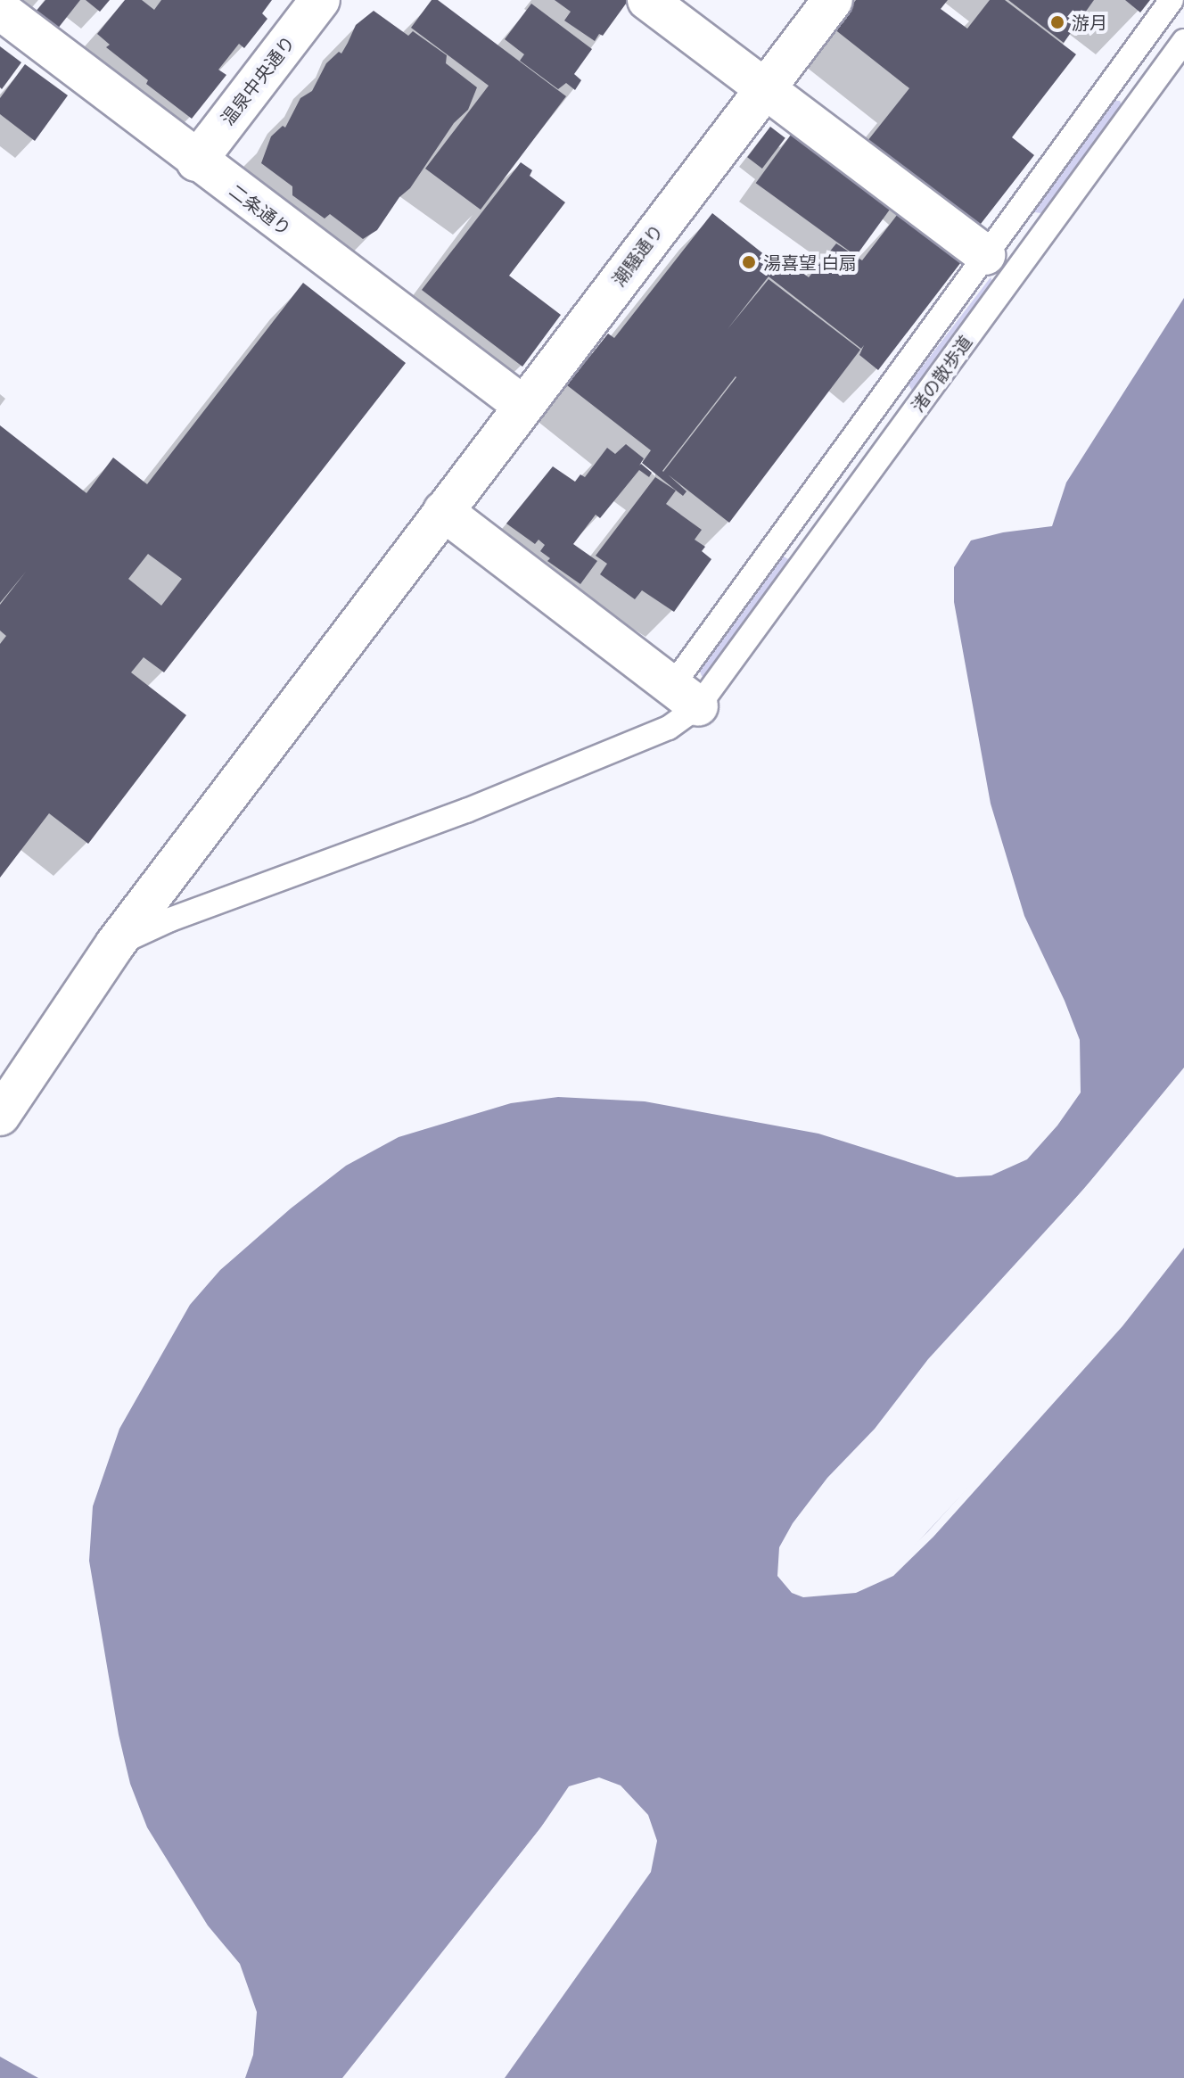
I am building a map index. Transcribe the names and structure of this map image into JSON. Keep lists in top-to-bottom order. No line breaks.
{"streets":{"street":["温泉中央通り","二条通り","潮騒通り"],"lane":["渚の散歩道"]},"crossings":[["温泉中央通り","二条通り"],["二条通り","潮騒通り"]],"places":["游月","湯喜望 白扇"]}
